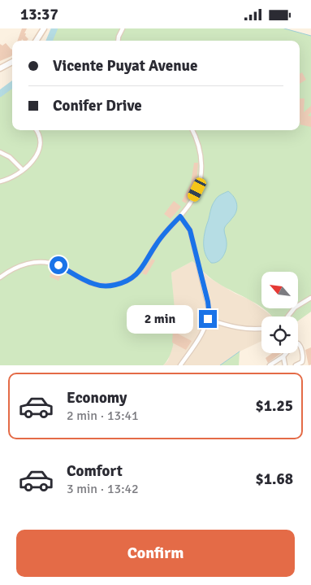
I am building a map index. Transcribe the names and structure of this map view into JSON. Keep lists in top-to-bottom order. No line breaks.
{"north":"top left","page":{"status":"13:37","banner":["Vicente Puyat Avenue","Conifer Drive"],"bubble":"2 min","list":[{"name":"Economy","note":"2 min · 13:41","value":"$1.25"},{"name":"Comfort","note":"3 min · 13:42","value":"$1.68"}],"buttons":"Confirm"}}
